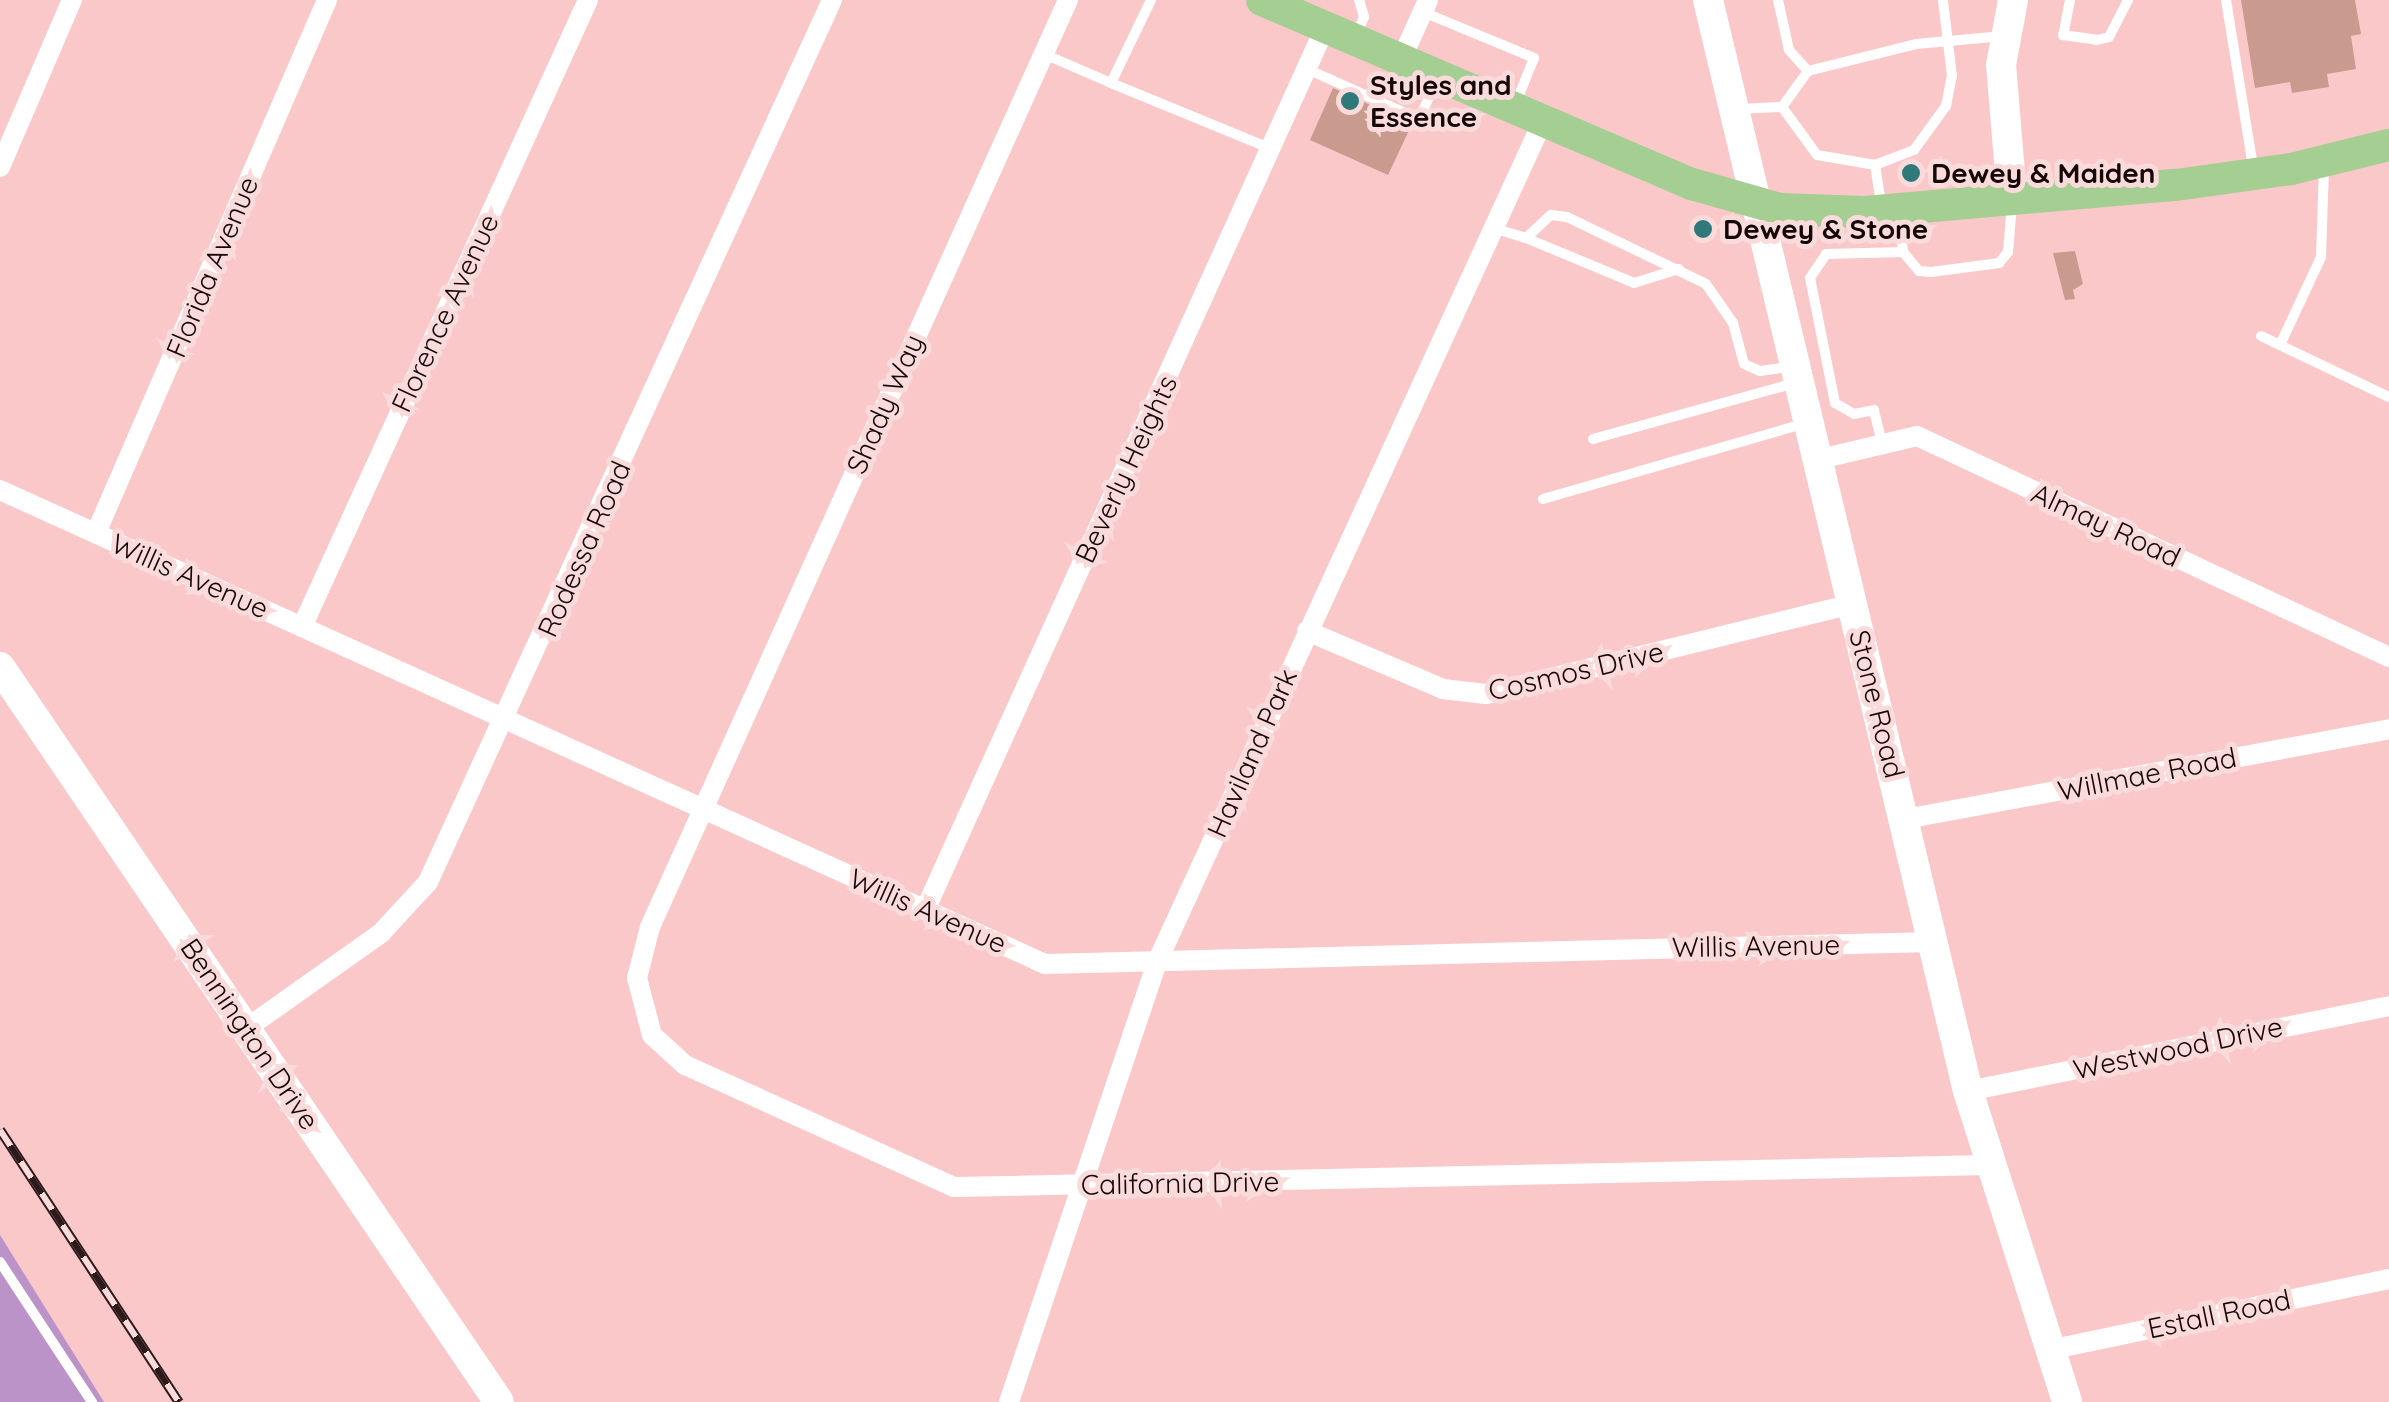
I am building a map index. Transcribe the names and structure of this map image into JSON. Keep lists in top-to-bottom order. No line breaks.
{"streets":{"street":["Florida Avenue","Florence Avenue","Shady Way","Beverly Heights","Almay Road","Rodessa Road","Willis Avenue","Cosmos Drive","Stone Road","Haviland Park","Willmae Road","Bennington Drive","Westwood Drive","California Drive","Estall Road"]},"crossings":[["Florida Avenue","Willis Avenue"],["Florence Avenue","Willis Avenue"],["Shady Way","Willis Avenue"],["Shady Way","California Drive"],["Beverly Heights","Willis Avenue"],["Almay Road","Stone Road"],["Rodessa Road","Willis Avenue"],["Rodessa Road","Bennington Drive"],["Willis Avenue","Stone Road"],["Willis Avenue","Haviland Park"],["Willis Avenue","California Drive"],["Cosmos Drive","Stone Road"],["Cosmos Drive","Haviland Park"],["Stone Road","Willmae Road"],["Stone Road","Westwood Drive"],["Stone Road","California Drive"],["Stone Road","Estall Road"],["Haviland Park","California Drive"]],"places":["Styles and Essence","Dewey & Maiden","Dewey & Stone"]}
